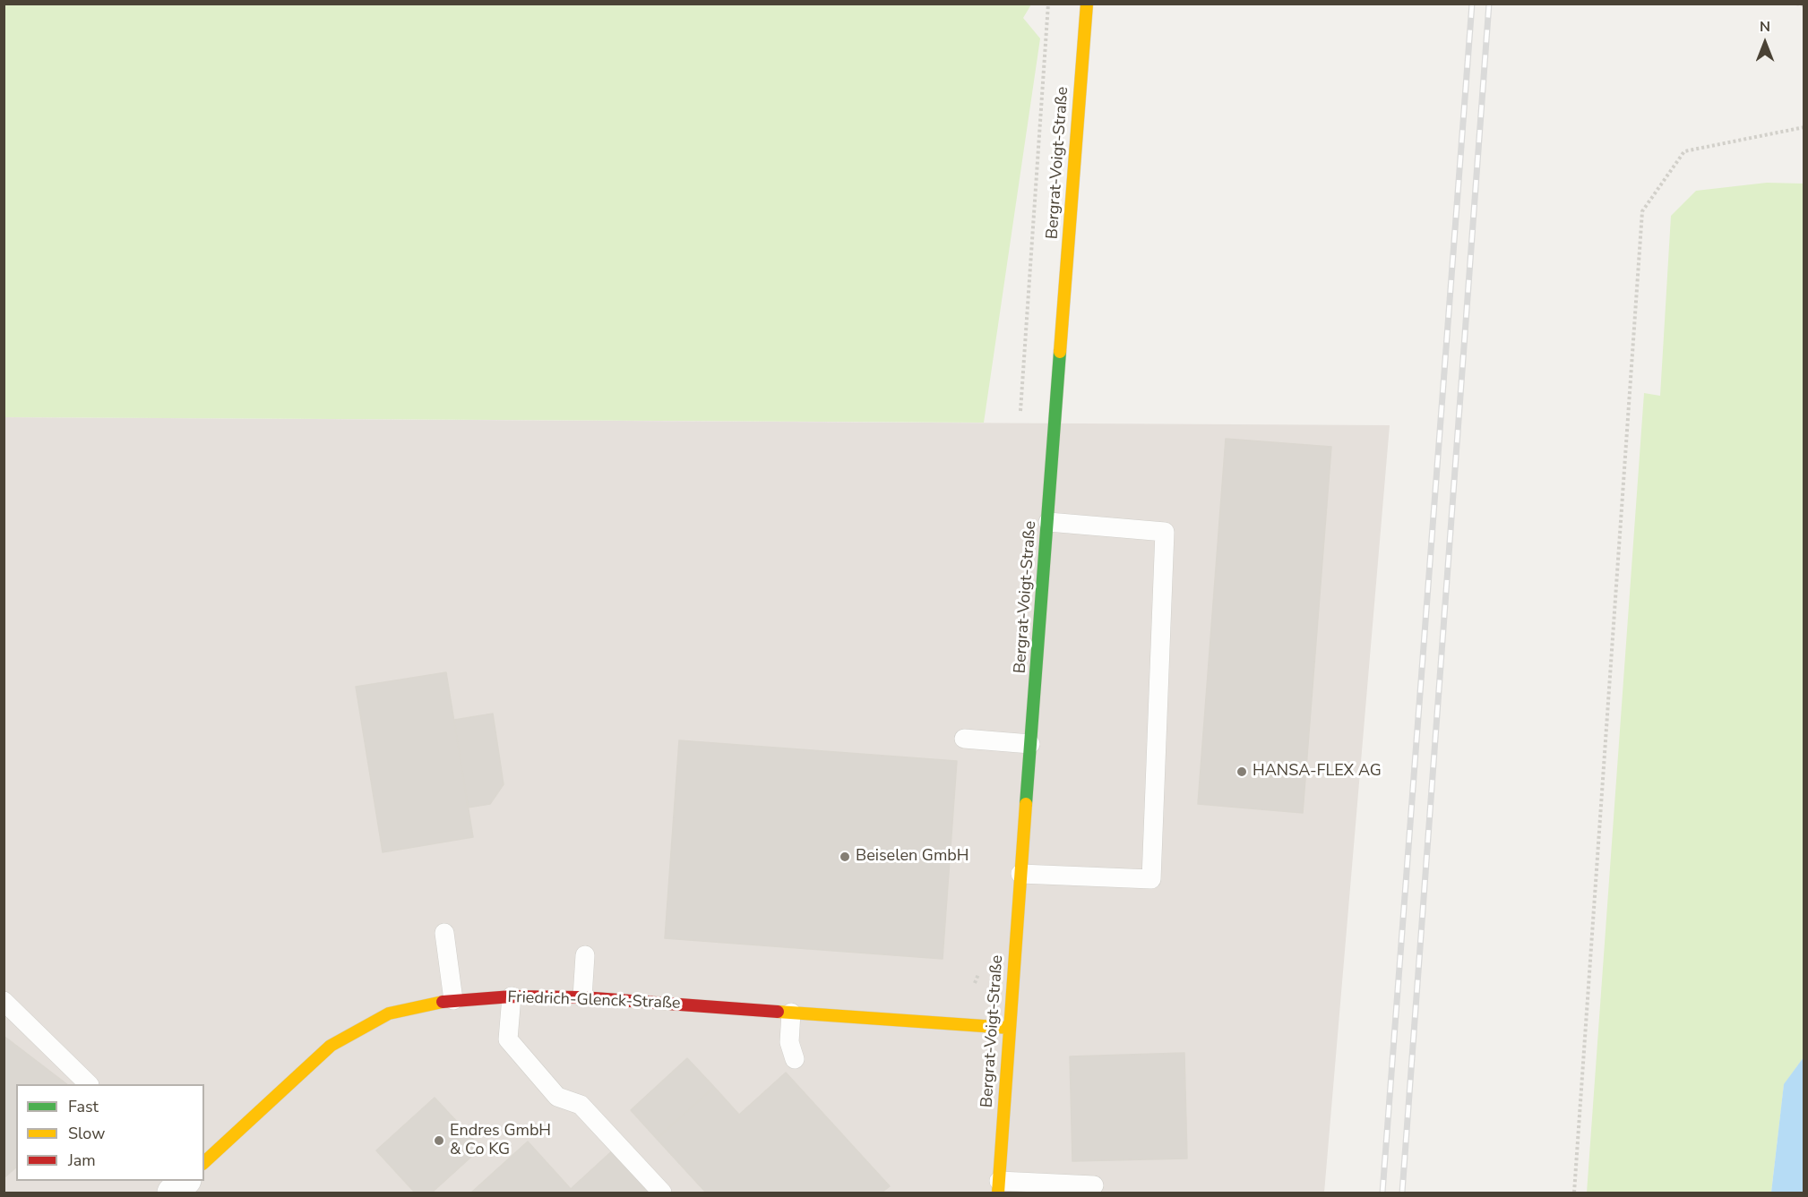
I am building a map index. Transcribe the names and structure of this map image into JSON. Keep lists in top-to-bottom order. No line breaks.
{"streets":{"street":["Bergrat-Voigt-Straße","Friedrich-Glenck-Straße"]},"crossings":[["Bergrat-Voigt-Straße","Friedrich-Glenck-Straße"]],"places":["HANSA-FLEX AG","Beiselen GmbH","Endres GmbH & Co KG"],"legend":["Fast","Slow","Jam"],"north":"top"}
